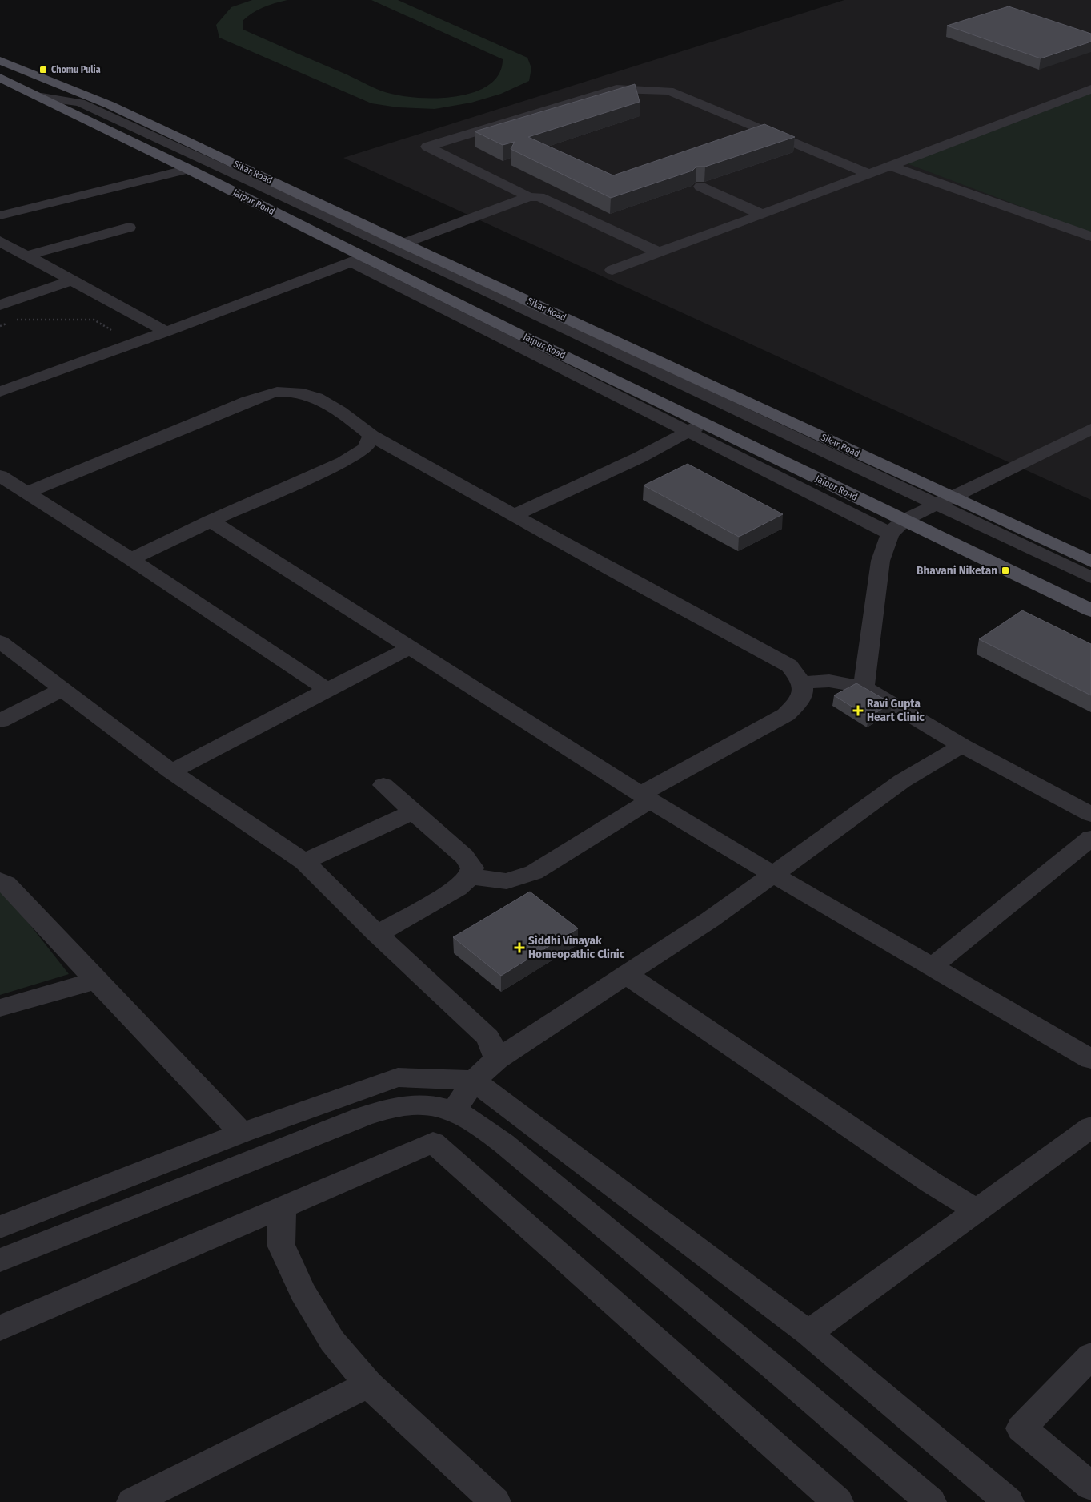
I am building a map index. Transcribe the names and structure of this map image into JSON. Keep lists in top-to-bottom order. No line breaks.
{"streets":{"main road":["Sikar Road","Jaipur Road"]},"places":{"transit":["Chomu Pulia","Bhavani Niketan"],"health":["Ravi Gupta Heart Clinic","Siddhi Vinayak Homeopathic Clinic"]}}
